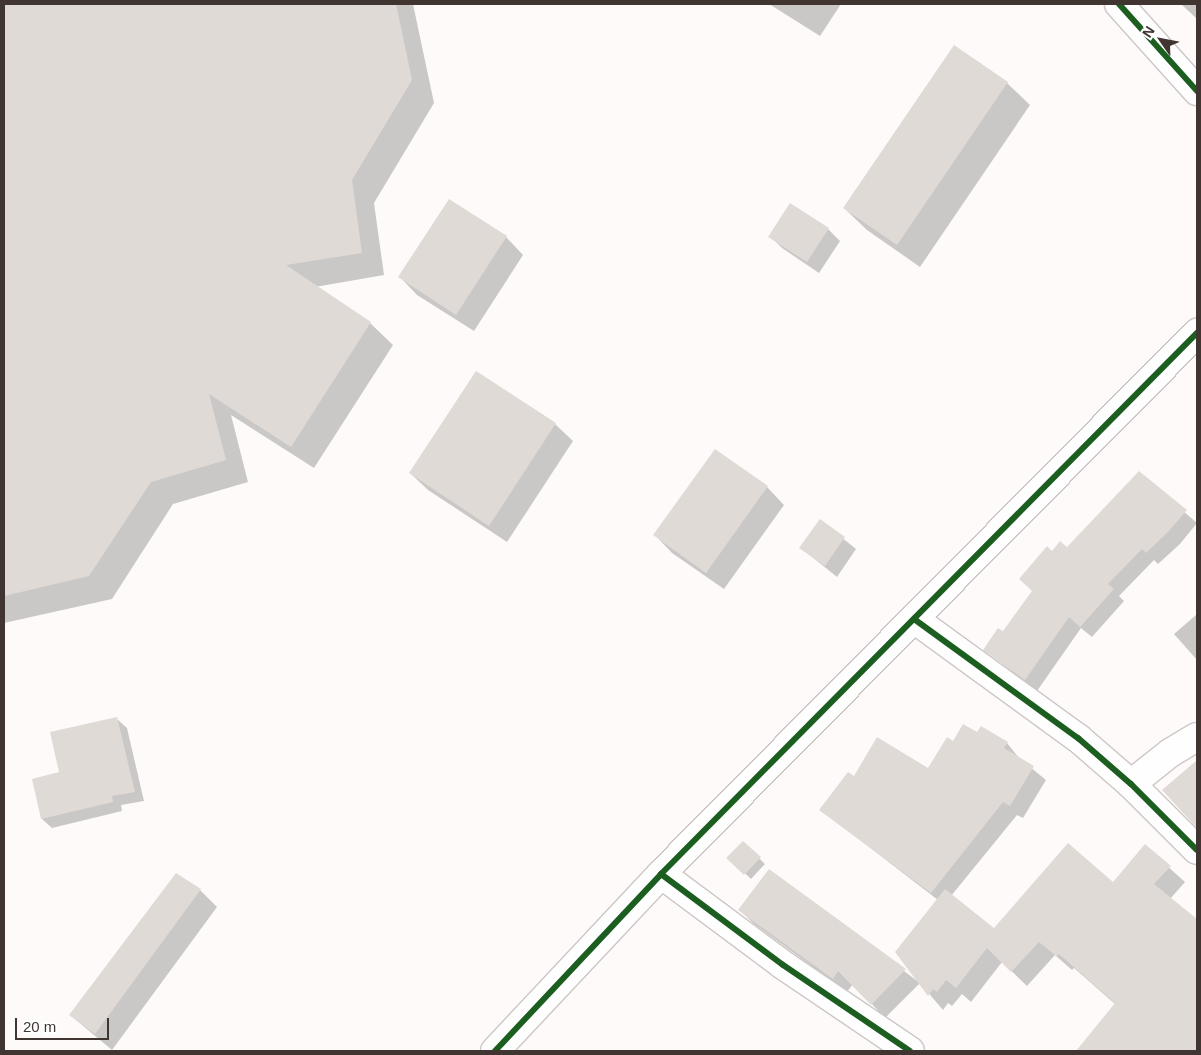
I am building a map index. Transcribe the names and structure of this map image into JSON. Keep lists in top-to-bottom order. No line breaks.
{"scale_bar":"20 m","north":"top left"}
